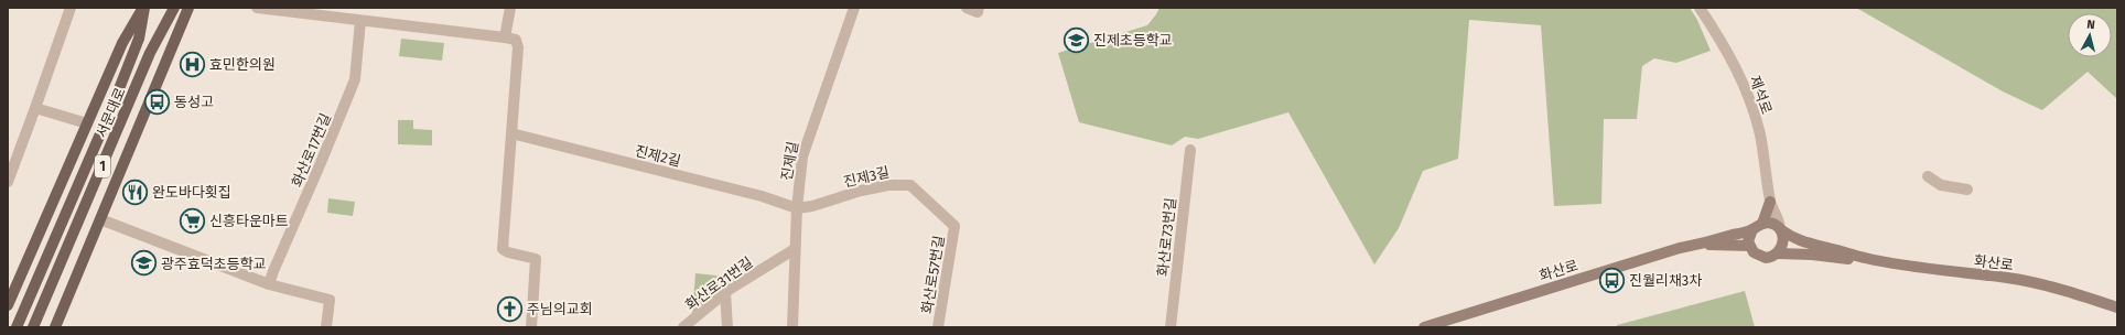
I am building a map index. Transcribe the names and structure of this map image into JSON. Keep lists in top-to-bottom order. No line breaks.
{"streets":{"main road":["서문대로","1","화산로"],"street":["제석로","화산로17번길","진제2길","진제길","진제3길","화산로73번길","화산로57번길","화산로31번길"]},"crossings":[["진제2길","진제길"],["진제2길","진제3길"],["진제길","진제3길"],["진제길","화산로31번길"],["진제3길","화산로57번길"]],"places":{"school or university":["진제초등학교","광주효덕초등학교"],"hospital":["효민한의원"],"bus stop":["동성고","진월리채3차"],"restaurant":["완도바다횟집"],"supermarket":["신흥타운마트"],"church":["주님의교회"]},"north":"top"}
